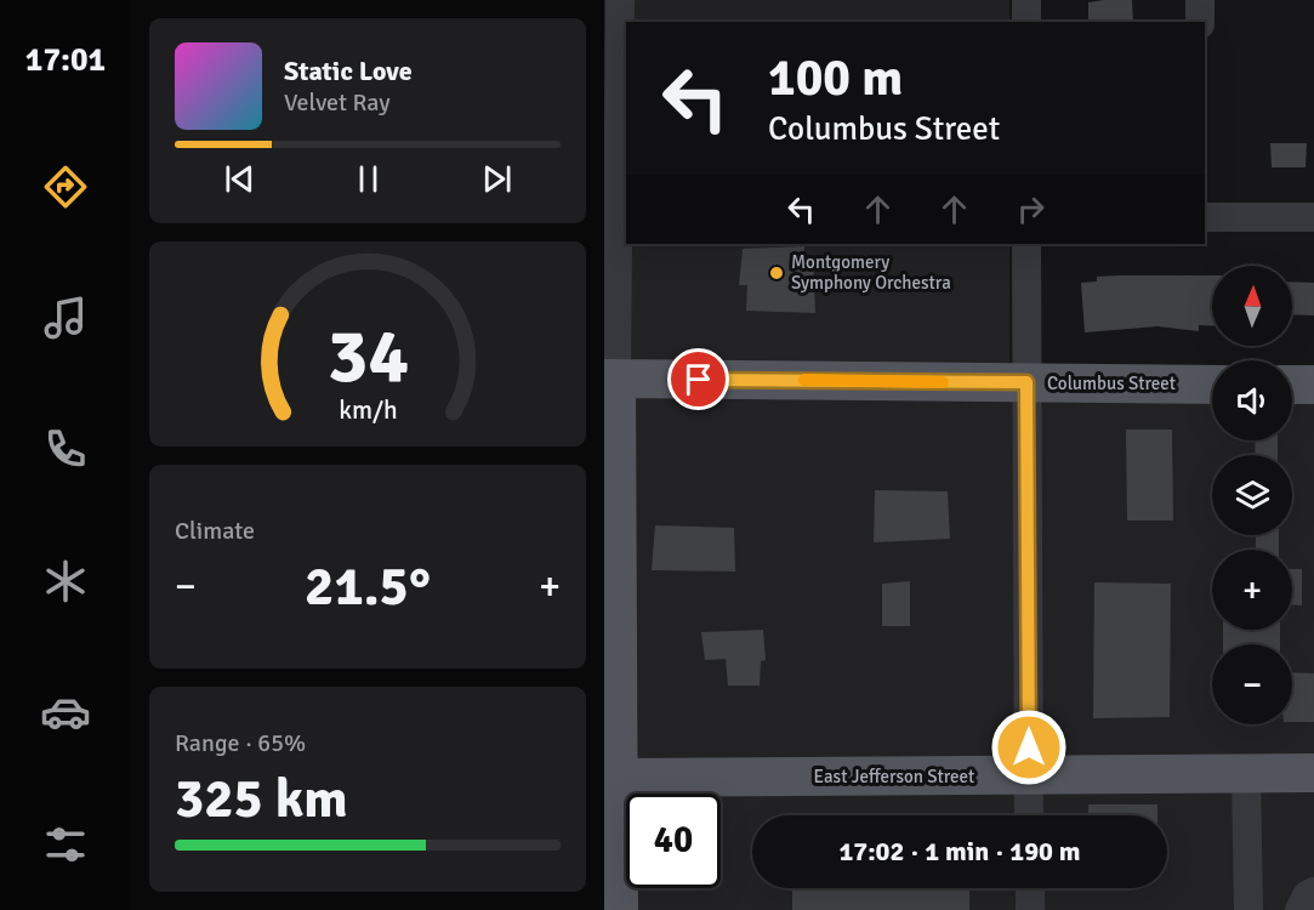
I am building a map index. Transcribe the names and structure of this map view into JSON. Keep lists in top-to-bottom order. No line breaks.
{"streets":{"main road":["Columbus Street","East Jefferson Street"]},"places":["Montgomery Symphony Orchestra"],"north":"top","page":{"tabs":"17:01","turn":["100 m","Columbus Street"],"song":["Static Love","Velvet Ray"],"map_buttons":["+","−"],"tile":["Climate",["Range · 65%","325 km"]],"heat":["−","21.5°","+"],"limit":"40","trip":"17:02 · 1 min · 190 m","gauge":["34","km/h"]}}
